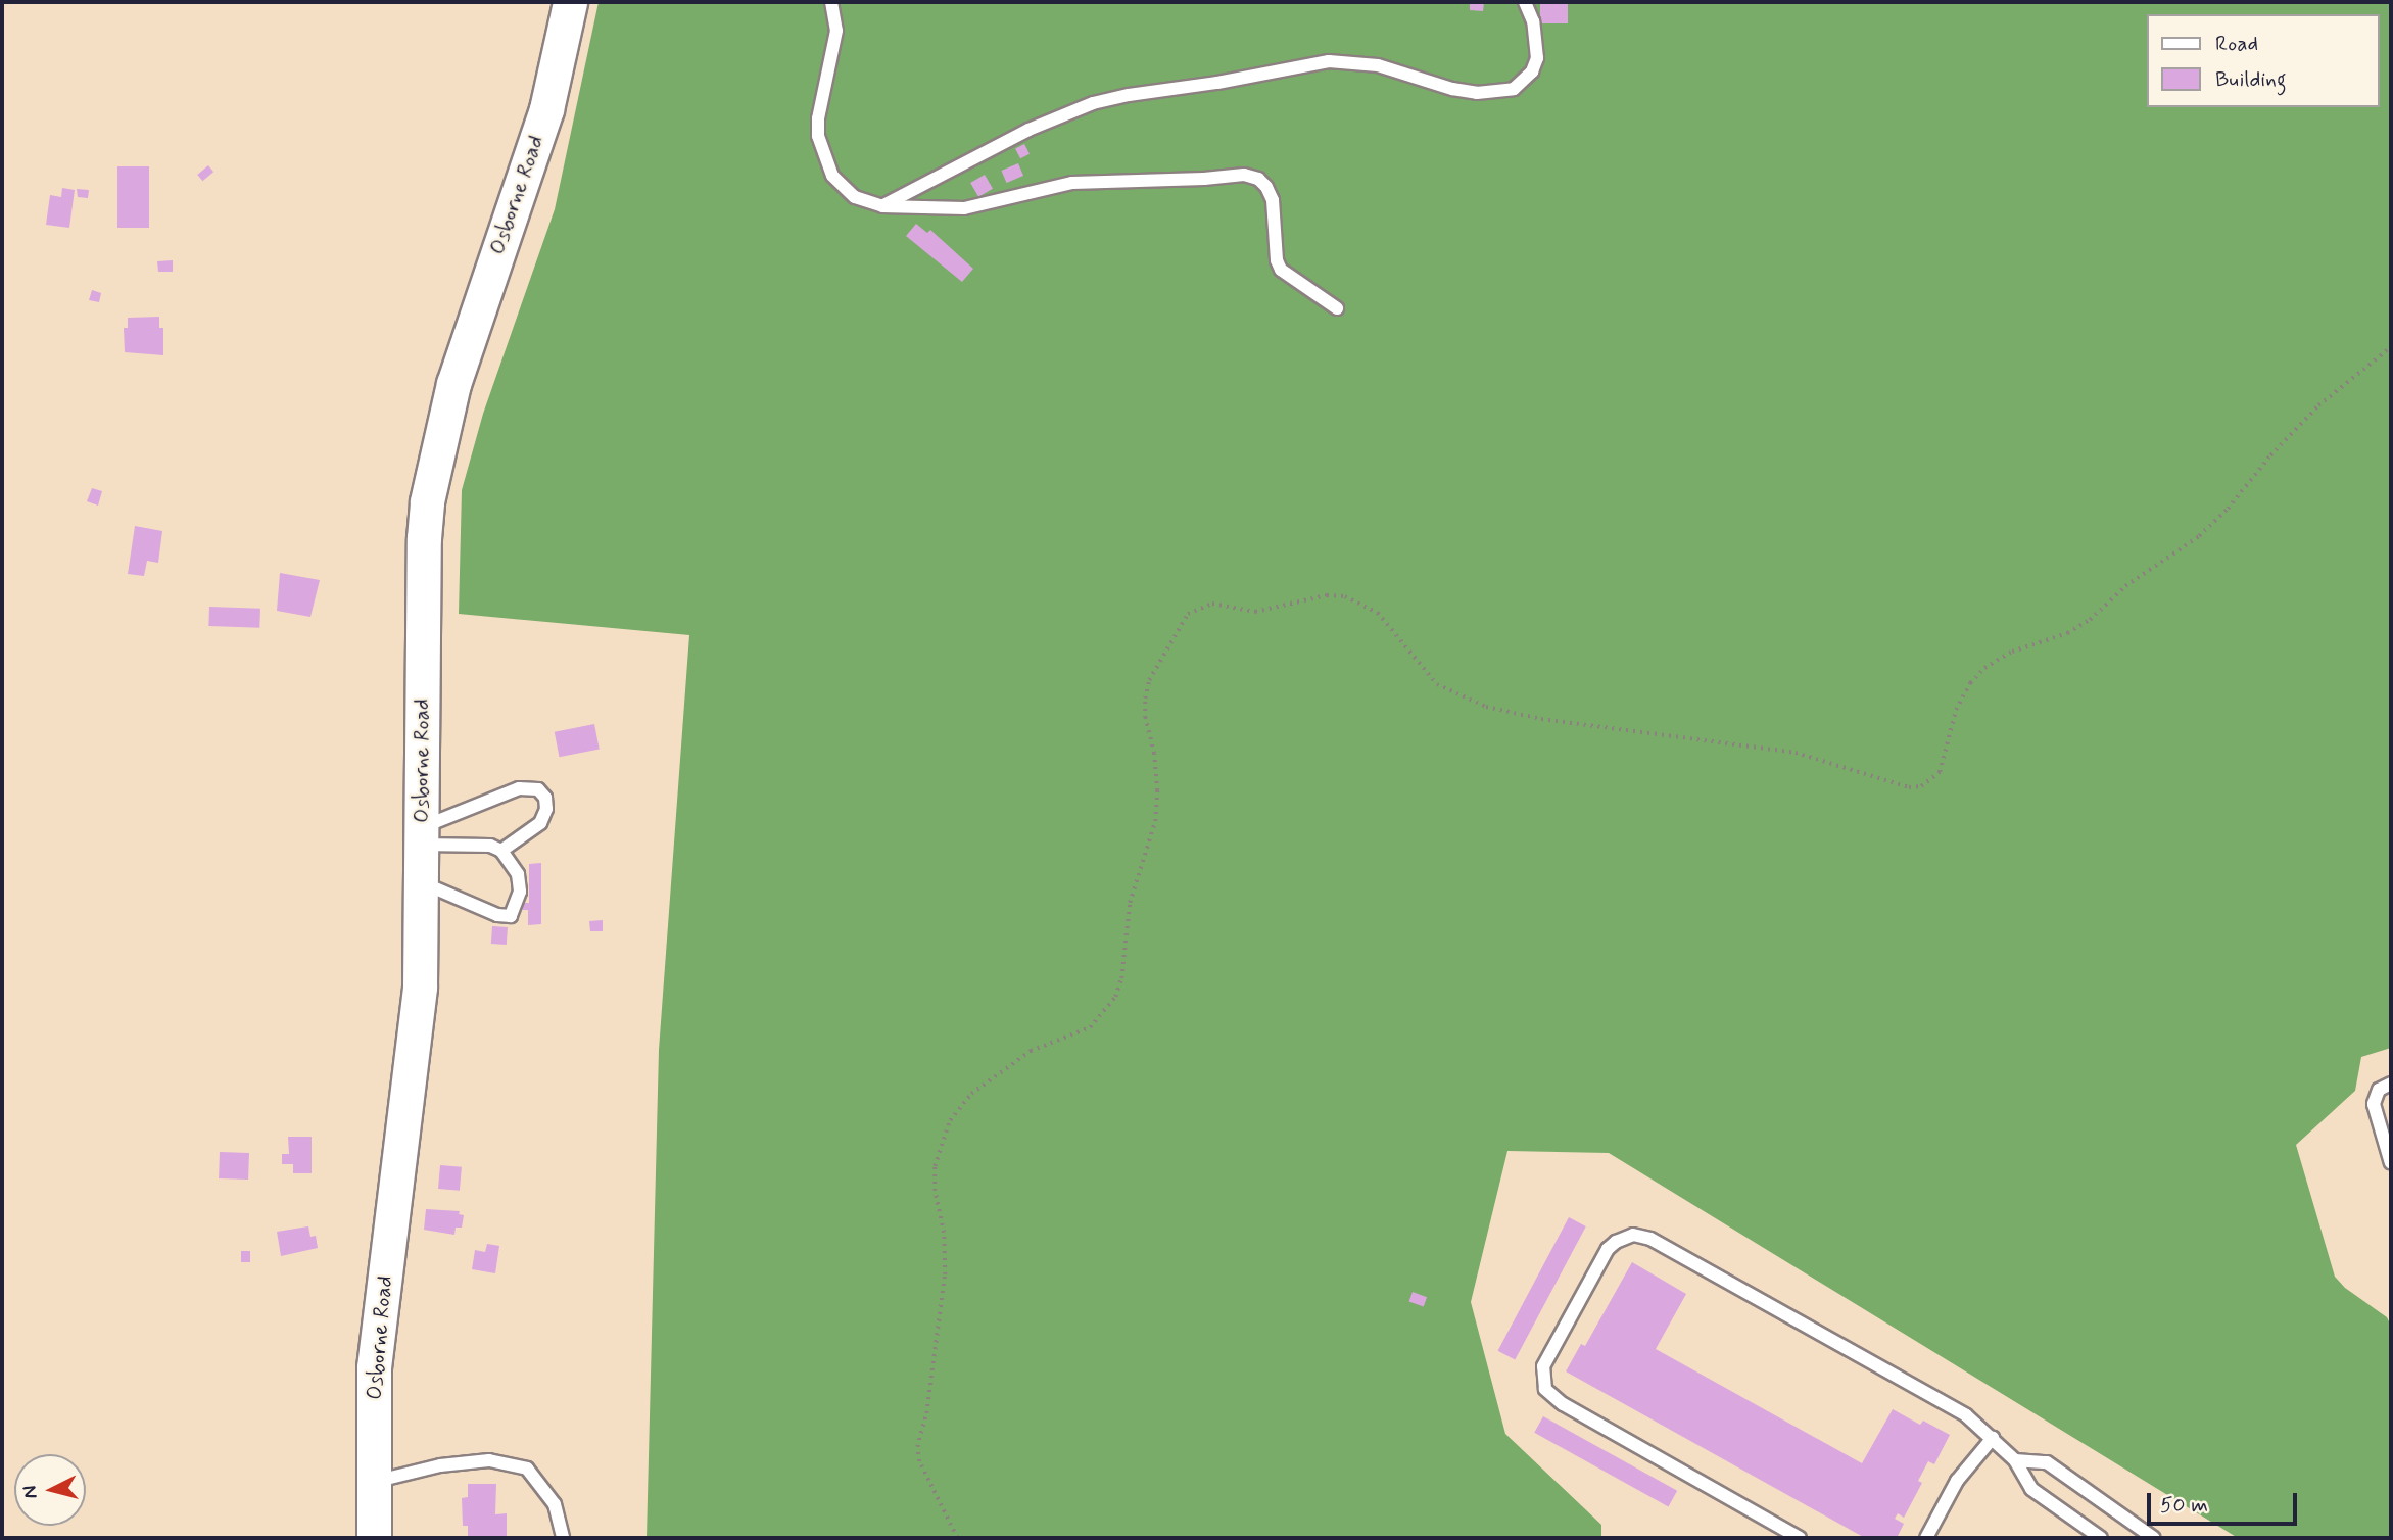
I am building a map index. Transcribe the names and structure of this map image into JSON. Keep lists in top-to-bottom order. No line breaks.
{"streets":{"street":["Osborne Road"]},"legend":["Road","Building"],"scale_bar":"50 m","north":"left"}
